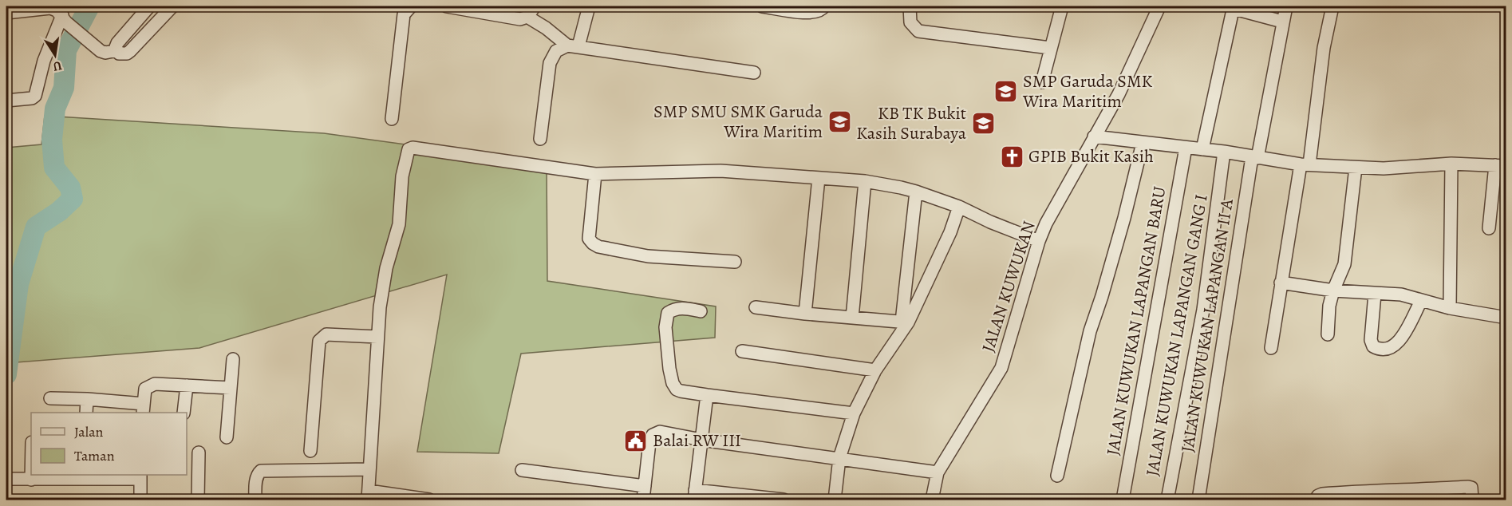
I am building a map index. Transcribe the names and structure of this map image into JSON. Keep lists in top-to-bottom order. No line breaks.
{"streets":{"street":["JALAN KUWUKAN","JALAN KUWUKAN LAPANGAN BARU","JALAN KUWUKAN LAPANGAN II A","JALAN KUWUKAN LAPANGAN GANG I"]},"places":{"school or university":["SMP Garuda SMK Wira Maritim","SMP SMU SMK Garuda Wira Maritim","KB TK Bukit Kasih Surabaya"],"church":["GPIB Bukit Kasih"],"public building":["Balai RW III"]},"legend":["Jalan","Taman"],"north":"bottom"}
